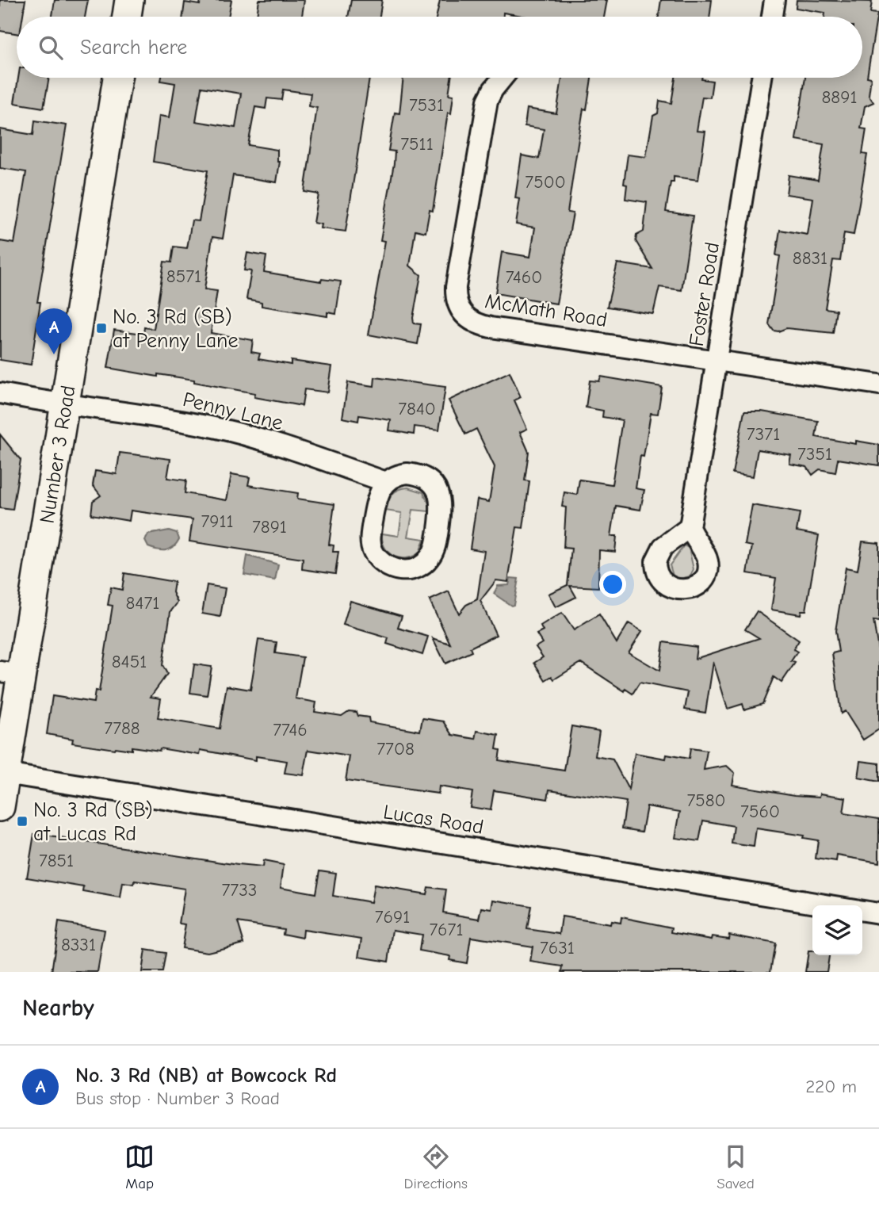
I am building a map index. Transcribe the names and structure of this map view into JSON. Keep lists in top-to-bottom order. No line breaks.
{"streets":{"main road":["Number 3 Road"],"street":["Foster Road","McMath Road","Penny Lane","Lucas Road"]},"crossings":[["Foster Road","McMath Road"],["Penny Lane","Number 3 Road"],["Number 3 Road","Lucas Road"]],"places":{"transit":["No. 3 Rd (SB) at Penny Lane","No. 3 Rd (SB) at Lucas Rd"]},"house_numbers":["8891","7531","7511","7500","8831","8571","7460","7840","7371","7351","7911","7891","8471","8451","7788","7746","7708","7580","7560","7851","7733","7691","7671","8331","7631"],"page":{"search":"Search here","pins":"A","heading":"Nearby","list":[{"mark":"A","name":"No. 3 Rd (NB) at Bowcock Rd","note":"Bus stop · Number 3 Road","value":"220 m"}],"nav":["Map","Directions","Saved"]}}
